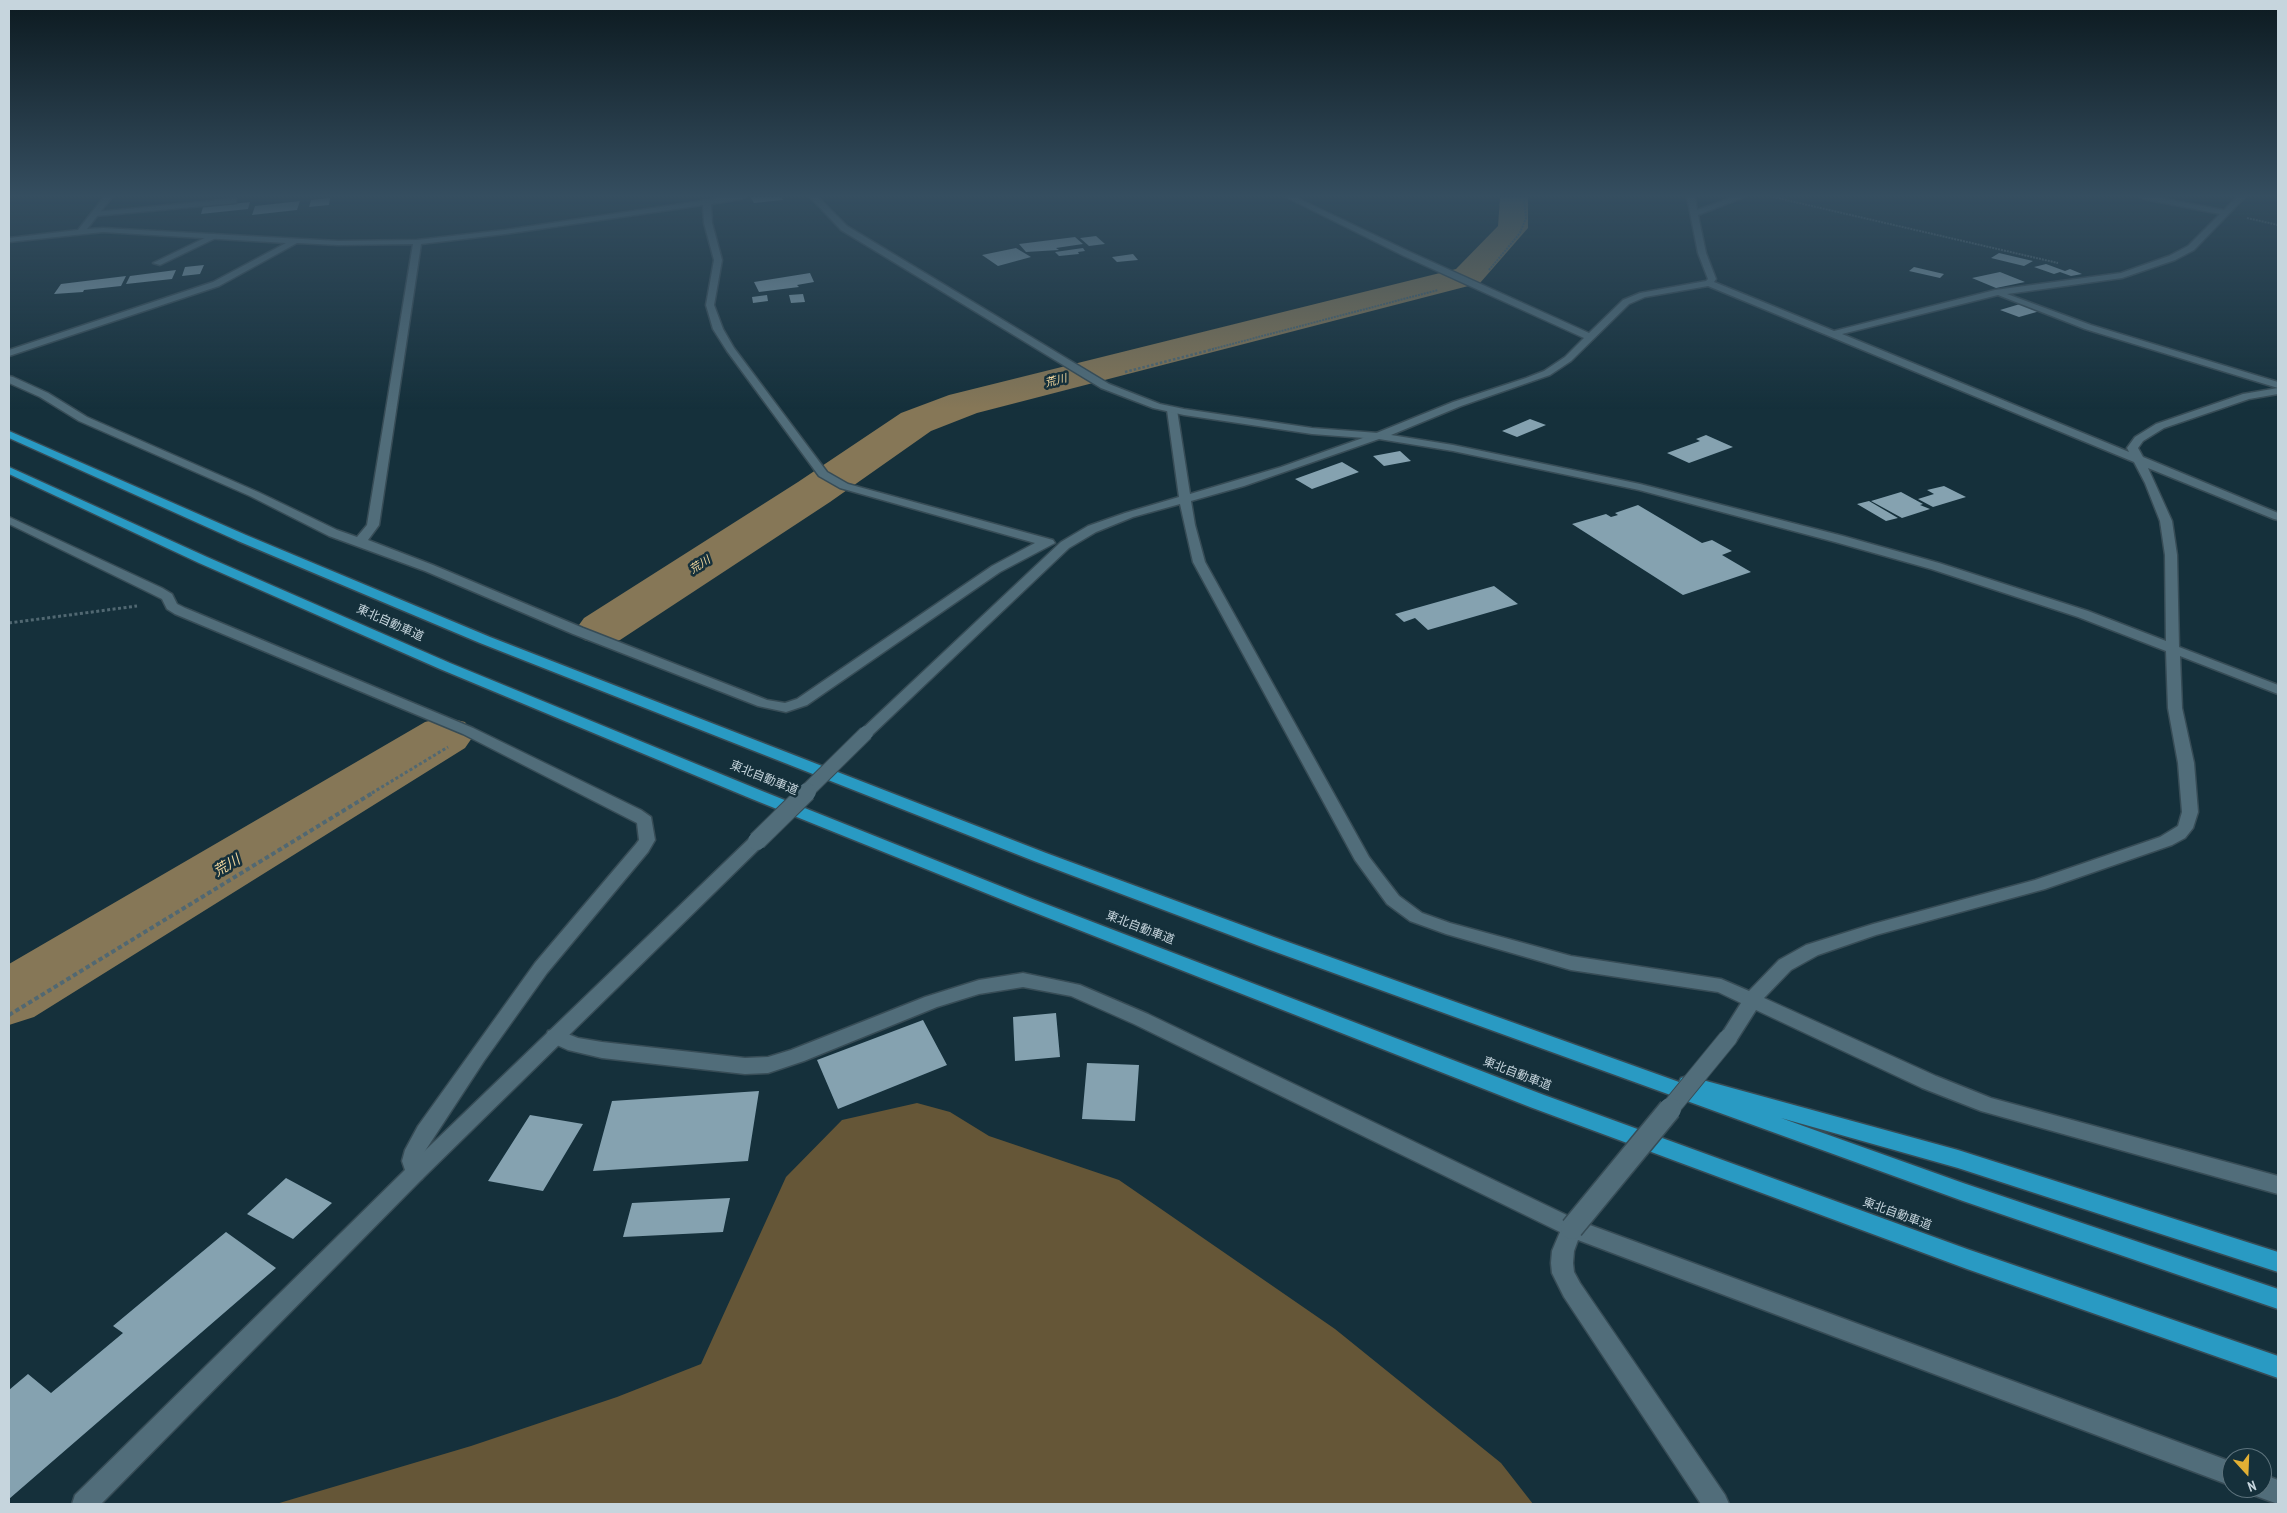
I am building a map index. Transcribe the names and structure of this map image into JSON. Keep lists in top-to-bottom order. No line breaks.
{"streets":{"highway":["東北自動車道"]},"water":["荒川"],"north":"bottom"}
